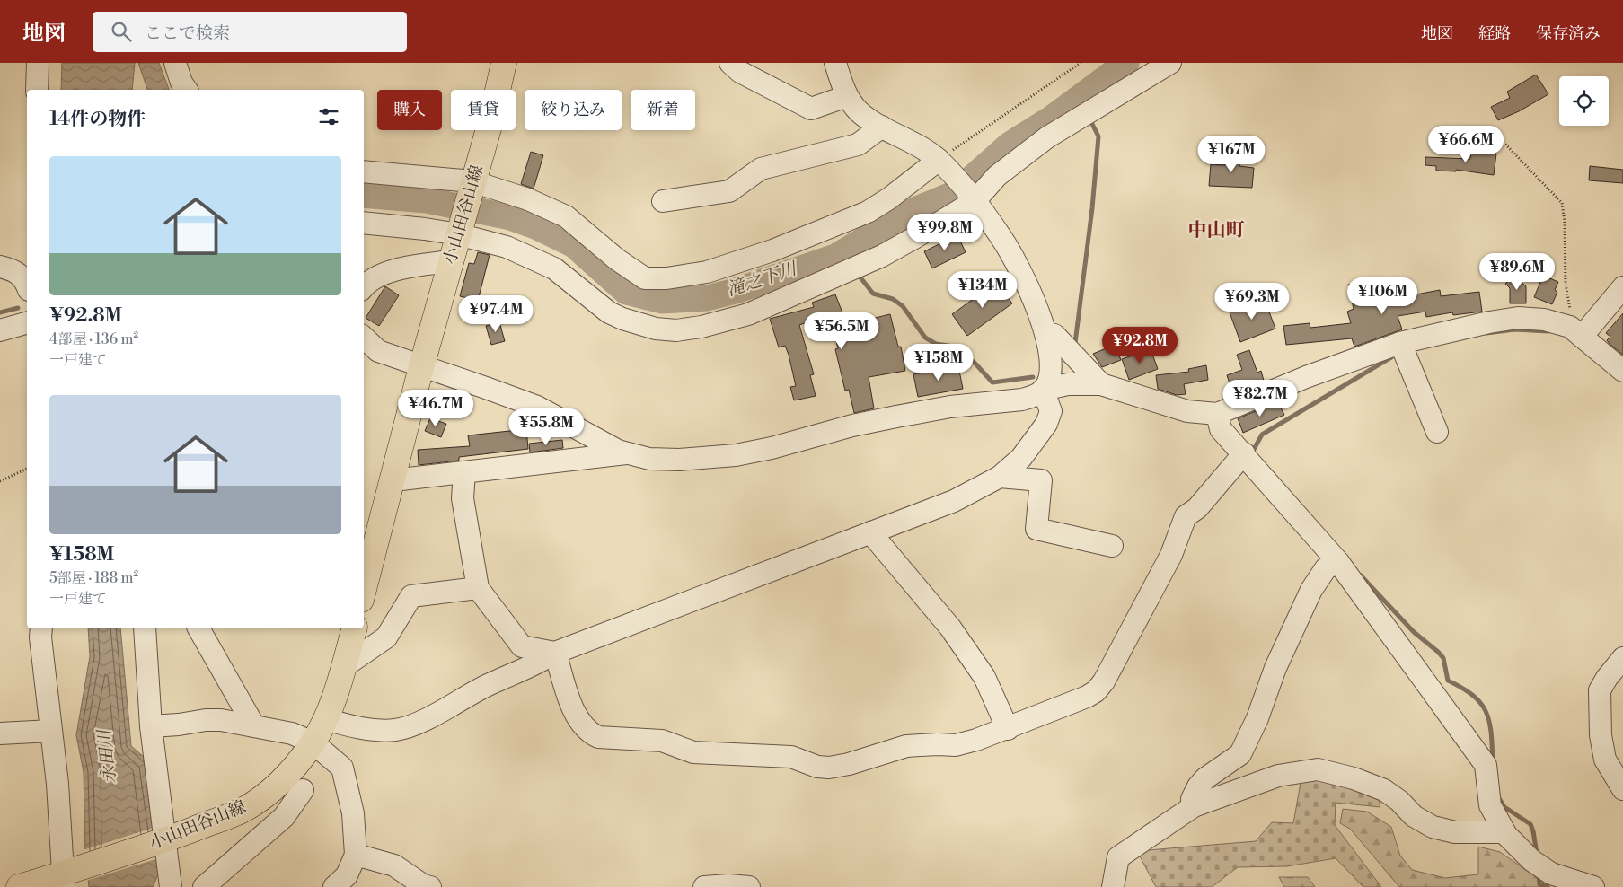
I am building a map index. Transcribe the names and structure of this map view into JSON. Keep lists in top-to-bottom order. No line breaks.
{"streets":{"main road":["小山田谷山線"]},"districts":["中山町"],"water":["滝之下川","永田川"],"page":{"header":"地図","search":"ここで検索","nav":["地図","経路","保存済み"],"chip":["購入","賃貸","絞り込み","新着"],"heading":"14件の物件","price":["¥66.6M","¥167M","¥99.8M","¥89.6M","¥134M","¥106M","¥69.3M","¥97.4M","¥56.5M","¥92.8M","¥158M","¥82.7M","¥46.7M","¥55.8M"],"list":[{"name":"¥92.8M","note":"4部屋 · 136 m² · 一戸建て"},{"name":"¥158M","note":"5部屋 · 188 m² · 一戸建て"}]}}
